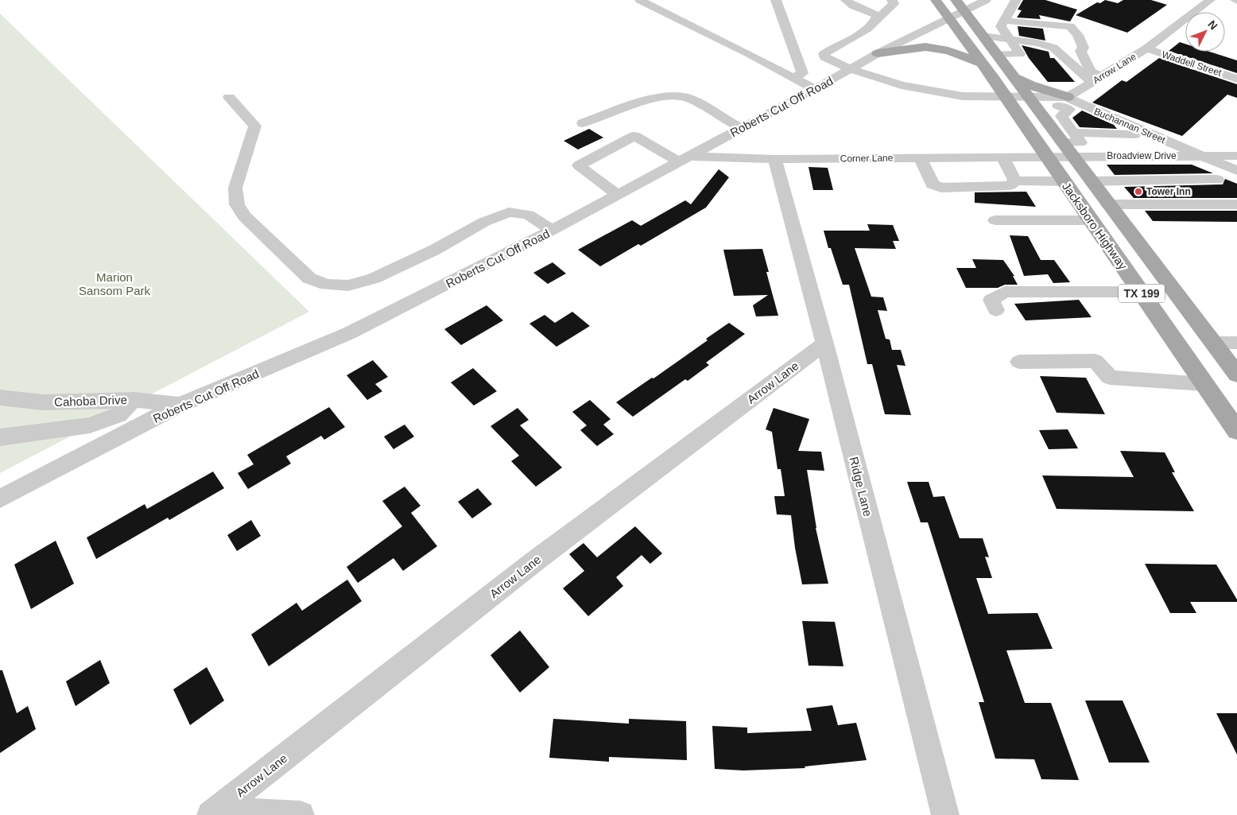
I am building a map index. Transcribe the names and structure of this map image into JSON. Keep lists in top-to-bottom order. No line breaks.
{"streets":{"main road":["Jacksboro Highway","TX 199"],"street":["Waddell Street","Arrow Lane","Roberts Cut Off Road","Buchannan Street","Broadview Drive","Corner Lane","Cahoba Drive","Ridge Lane"]},"crossings":[["Waddell Street","Arrow Lane"],["Arrow Lane","Buchannan Street"],["Arrow Lane","Ridge Lane"],["Roberts Cut Off Road","Corner Lane"],["Roberts Cut Off Road","TX 199"],["Roberts Cut Off Road","Cahoba Drive"],["Buchannan Street","Broadview Drive"],["Broadview Drive","Corner Lane"],["Broadview Drive","Jacksboro Highway"],["Corner Lane","Jacksboro Highway"],["Corner Lane","Ridge Lane"],["Jacksboro Highway","TX 199"]],"parks":["Marion Sansom Park"],"places":["Tower Inn"],"north":"top right"}
